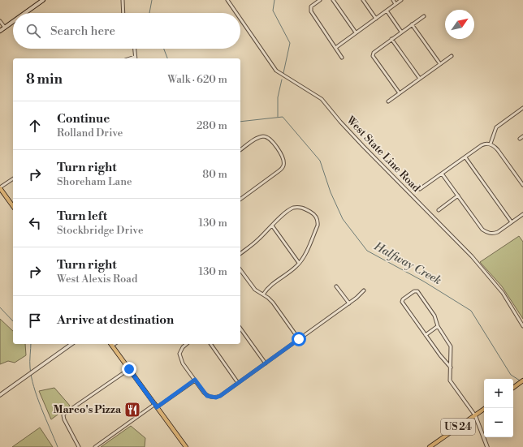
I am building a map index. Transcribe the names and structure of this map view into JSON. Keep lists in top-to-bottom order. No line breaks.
{"streets":{"main road":["US 24"],"street":["West State Line Road"]},"water":["Halfway Creek"],"places":{"restaurant":["Marco's Pizza"]},"north":"top right","page":{"search":"Search here","heading":["8 min","Walk · 620 m"],"list":[["Continue","Rolland Drive","280 m"],["Turn right","Shoreham Lane","80 m"],["Turn left","Stockbridge Drive","130 m"],["Turn right","West Alexis Road","130 m"],"Arrive at destination"],"map_buttons":["+","−"]}}
